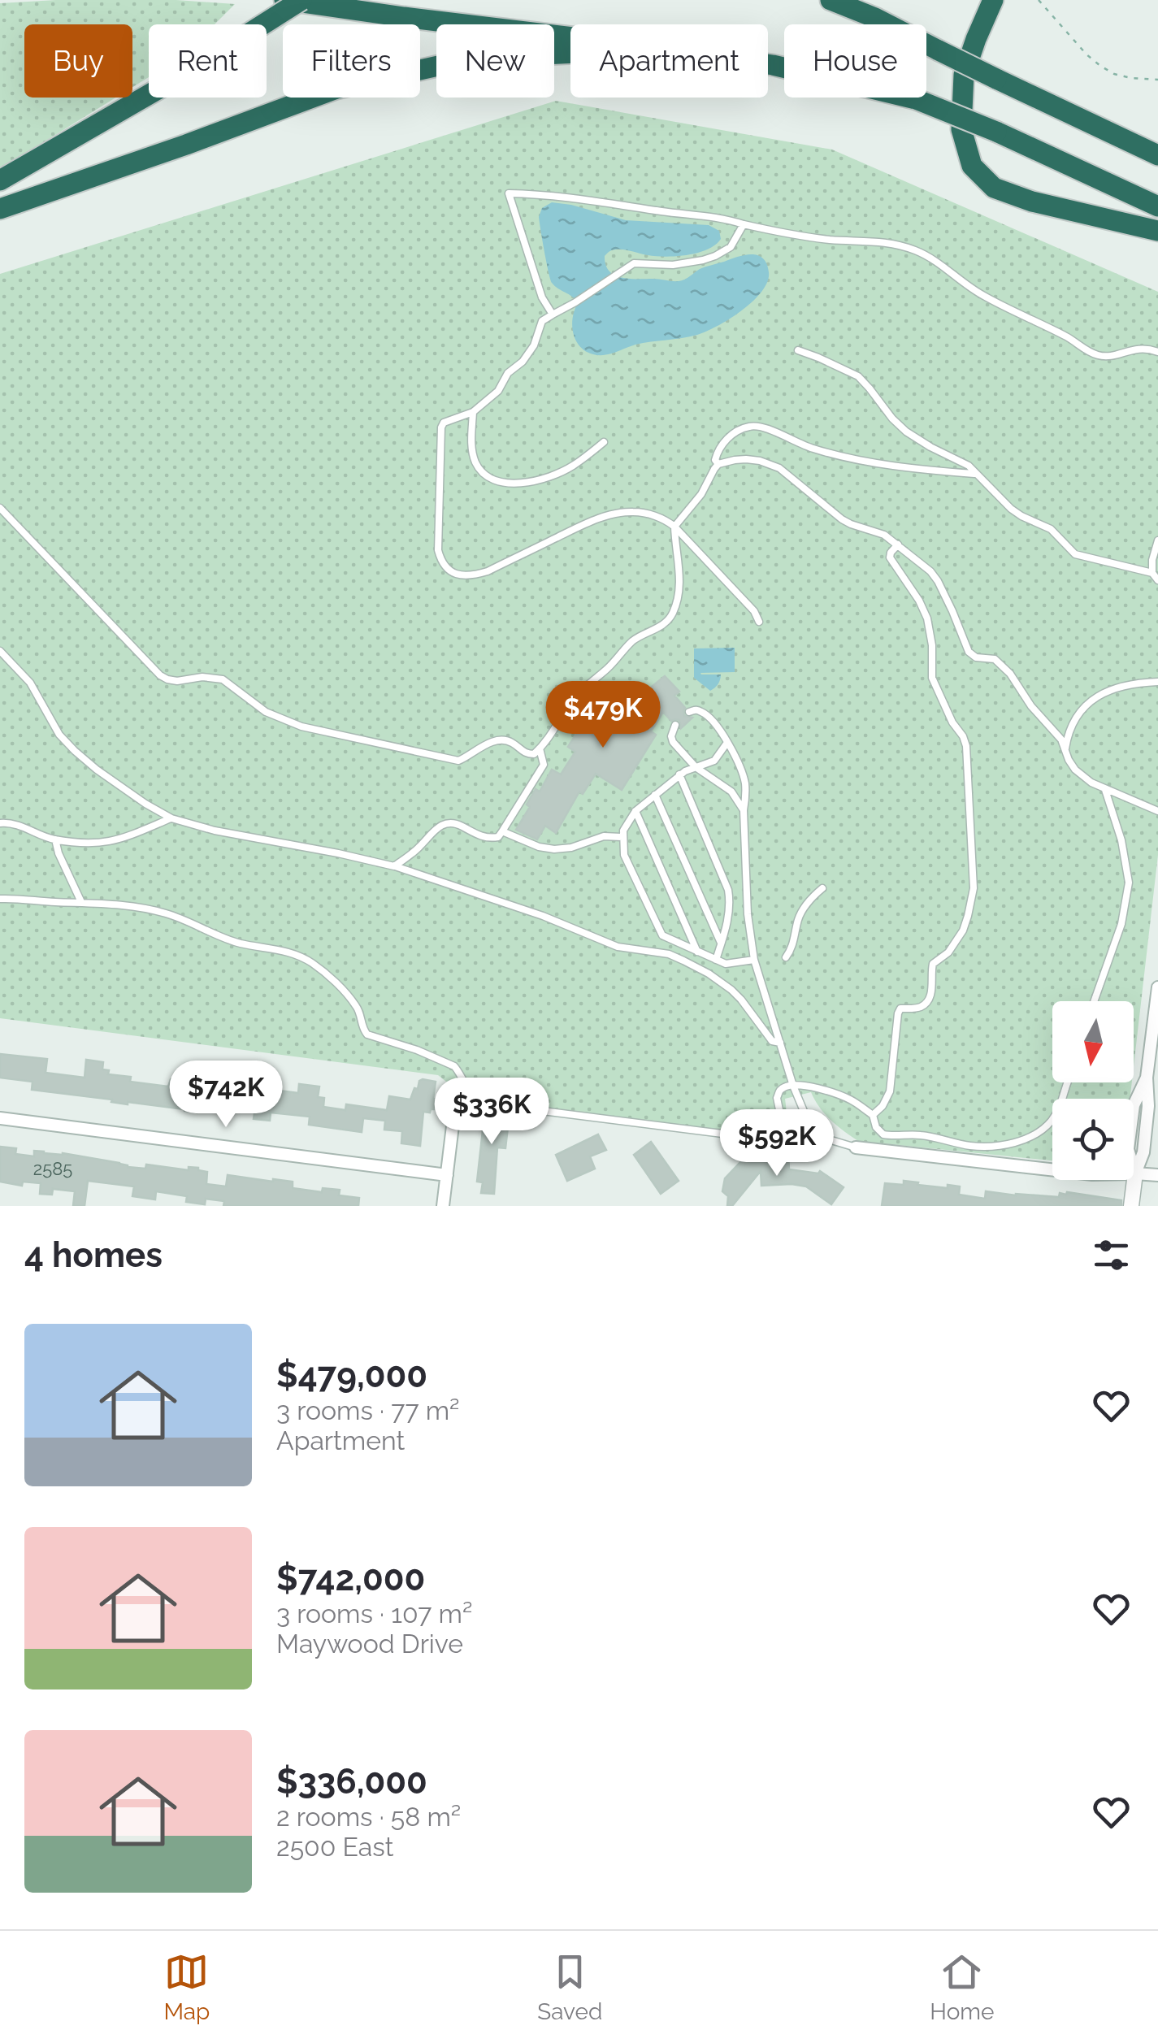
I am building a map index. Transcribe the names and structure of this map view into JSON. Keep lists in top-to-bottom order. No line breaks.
{"house_numbers":["2585"],"north":"bottom","page":{"chip":["Buy","Rent","Filters","New","Apartment","House"],"price":["$479K","$742K","$336K","$592K"],"heading":"4 homes","list":[{"name":"$479,000","note":"3 rooms · 77 m² · Apartment"},{"name":"$742,000","note":"3 rooms · 107 m² · Maywood Drive"},{"name":"$336,000","note":"2 rooms · 58 m² · 2500 East"}],"tabs":["Map","Saved","Home"]}}
